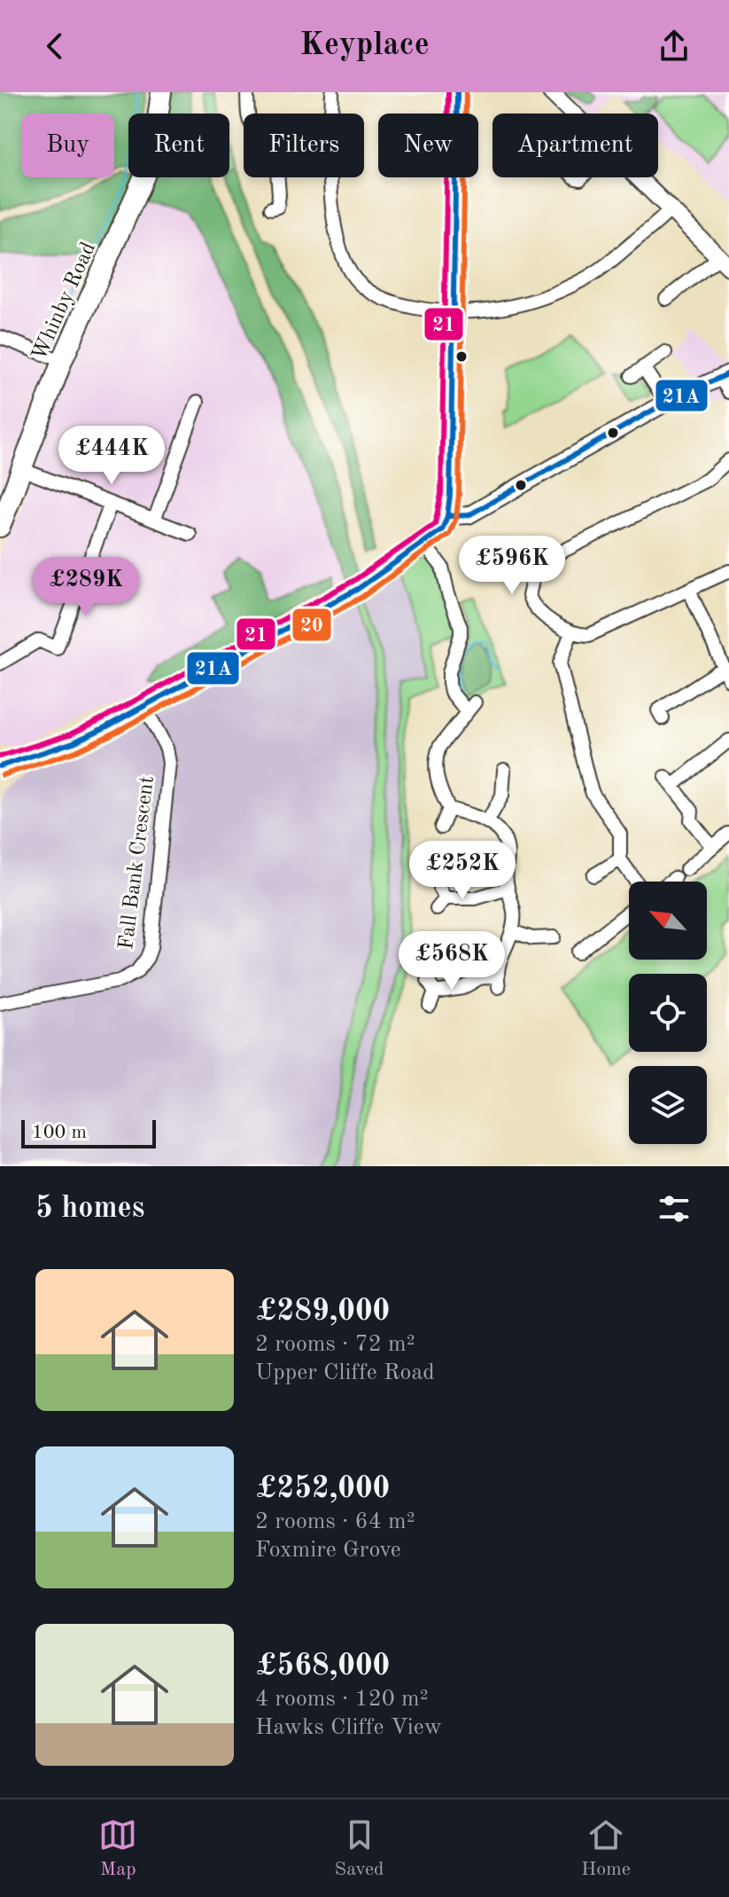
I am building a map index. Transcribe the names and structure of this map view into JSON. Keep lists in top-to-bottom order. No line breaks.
{"streets":{"highway":["Whinby Road"],"street":["Fall Bank Crescent"]},"lines":["transit line 21A","transit line 20","transit line 21"],"scale_bar":"100 m","north":"top left","page":{"header":"Keyplace","chip":["Buy","Rent","Filters","New","Apartment"],"price":["£444K","£596K","£289K","£252K","£568K"],"scale":"100 m","heading":"5 homes","list":[{"name":"£289,000","note":"2 rooms · 72 m² · Upper Cliffe Road"},{"name":"£252,000","note":"2 rooms · 64 m² · Foxmire Grove"},{"name":"£568,000","note":"4 rooms · 120 m² · Hawks Cliffe View"}],"tabs":["Map","Saved","Home"]}}
